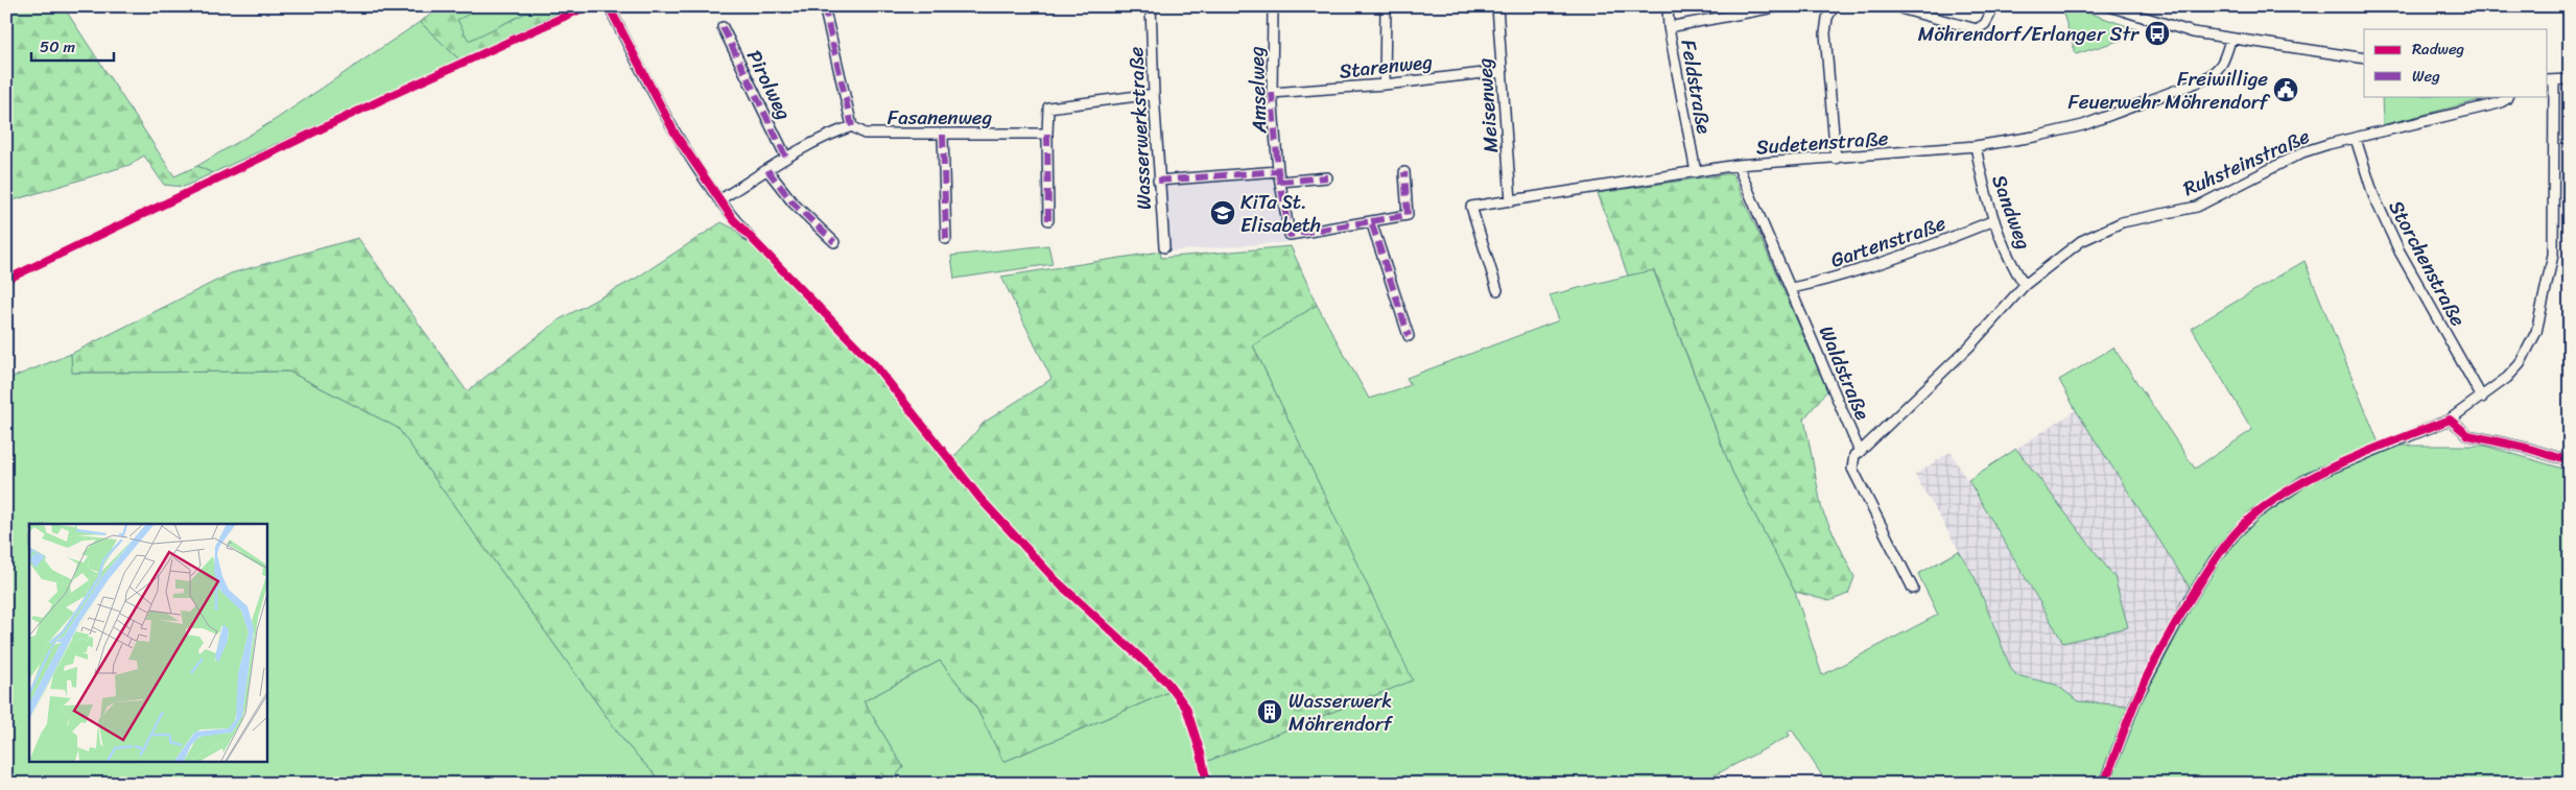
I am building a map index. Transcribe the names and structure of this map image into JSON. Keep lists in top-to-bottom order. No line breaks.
{"streets":{"street":["Starenweg","Pirolweg","Feldstraße","Amselweg","Meisenweg","Fasanenweg","Wasserwerkstraße","Sudetenstraße","Ruhsteinstraße","Sandweg","Gartenstraße","Storchenstraße","Waldstraße"]},"crossings":[["Starenweg","Amselweg"],["Starenweg","Meisenweg"],["Feldstraße","Sudetenstraße"],["Meisenweg","Sudetenstraße"],["Sudetenstraße","Sandweg"],["Sudetenstraße","Waldstraße"],["Ruhsteinstraße","Sandweg"],["Ruhsteinstraße","Storchenstraße"],["Ruhsteinstraße","Waldstraße"],["Sandweg","Gartenstraße"],["Gartenstraße","Waldstraße"]],"places":{"bus stop":["Möhrendorf/Erlanger Str"],"public building":["Freiwillige Feuerwehr Möhrendorf"],"school or university":["KiTa St. Elisabeth"],"building":["Wasserwerk Möhrendorf"]},"legend":["Radweg","Weg"],"scale_bar":"50 m"}
